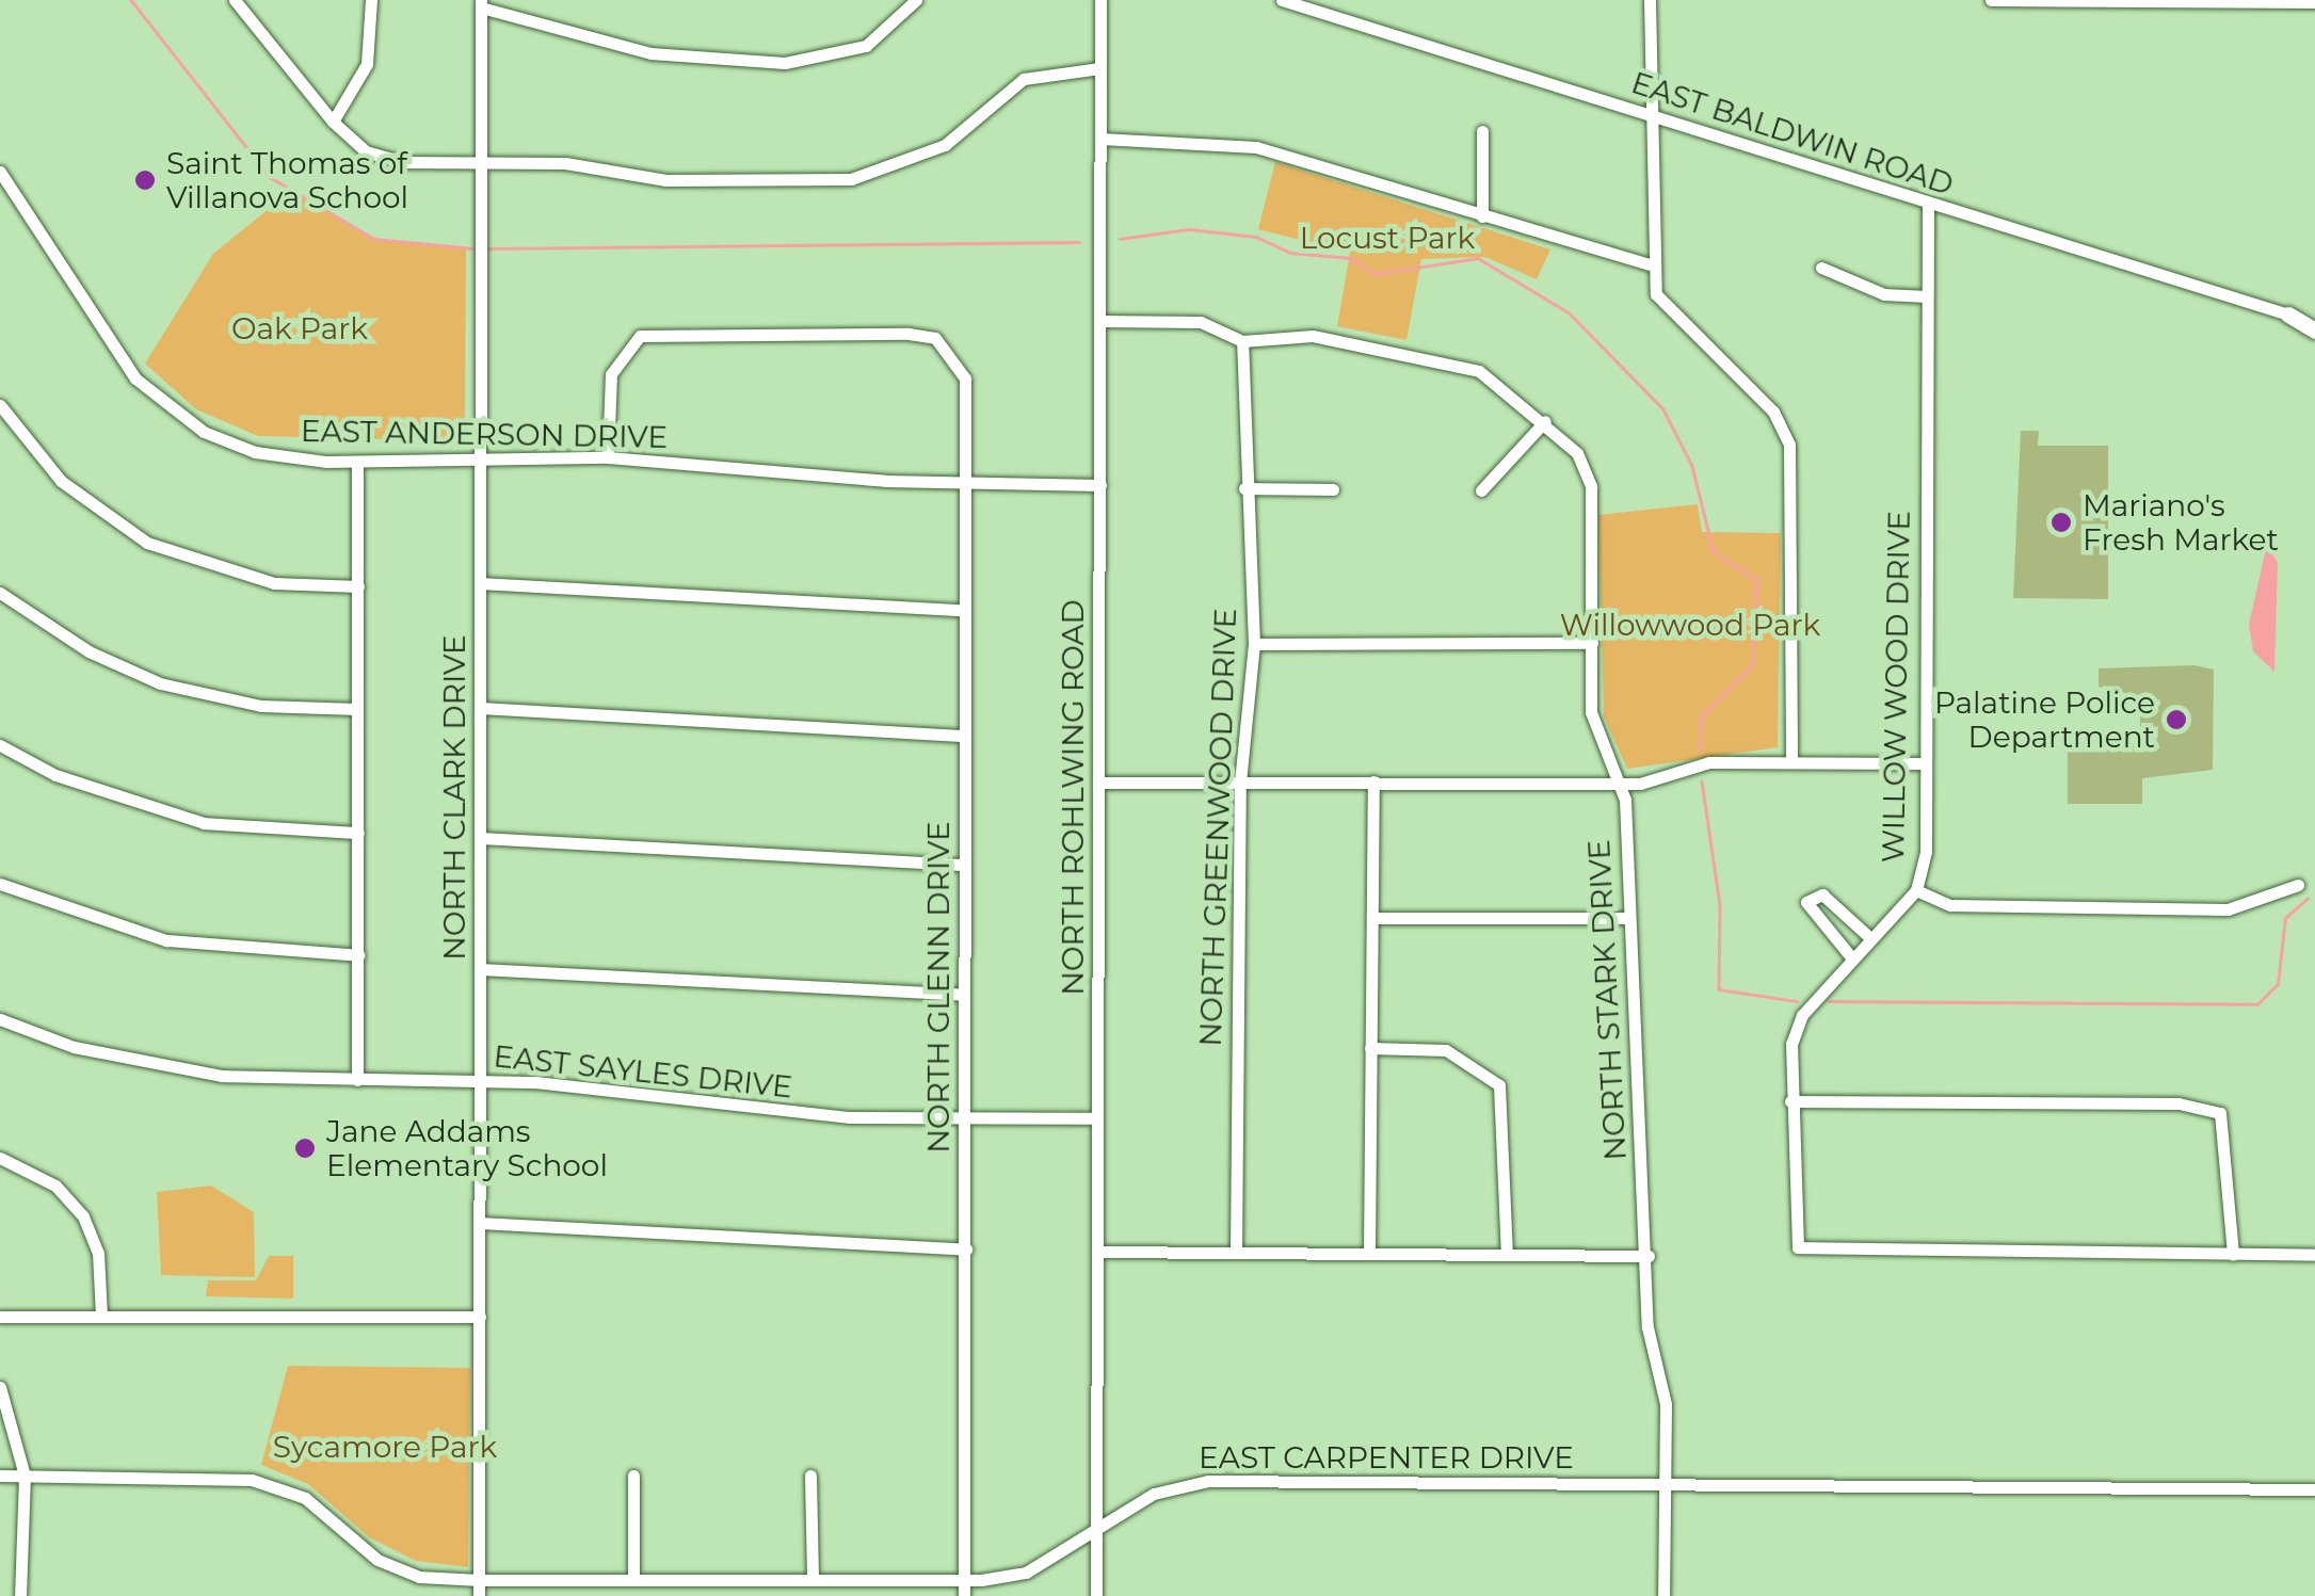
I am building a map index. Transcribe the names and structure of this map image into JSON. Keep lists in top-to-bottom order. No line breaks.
{"streets":{"street":["EAST BALDWIN ROAD","EAST ANDERSON DRIVE","WILLOW WOOD DRIVE","NORTH CLARK DRIVE","NORTH ROHLWING ROAD","NORTH GREENWOOD DRIVE","NORTH GLENN DRIVE","NORTH STARK DRIVE","EAST SAYLES DRIVE","EAST CARPENTER DRIVE"]},"crossings":[["EAST BALDWIN ROAD","WILLOW WOOD DRIVE"],["EAST ANDERSON DRIVE","NORTH CLARK DRIVE"],["EAST ANDERSON DRIVE","NORTH ROHLWING ROAD"],["EAST ANDERSON DRIVE","NORTH GLENN DRIVE"],["NORTH CLARK DRIVE","EAST SAYLES DRIVE"],["NORTH CLARK DRIVE","EAST CARPENTER DRIVE"],["NORTH ROHLWING ROAD","EAST SAYLES DRIVE"],["NORTH ROHLWING ROAD","EAST CARPENTER DRIVE"],["NORTH GREENWOOD DRIVE","NORTH STARK DRIVE"],["NORTH GLENN DRIVE","EAST SAYLES DRIVE"],["NORTH GLENN DRIVE","EAST CARPENTER DRIVE"],["NORTH STARK DRIVE","EAST CARPENTER DRIVE"]],"parks":["Locust Park","Oak Park","Willowwood Park","Sycamore Park"],"places":["Saint Thomas of Villanova School","Mariano's Fresh Market","Palatine Police Department","Jane Addams Elementary School"]}
